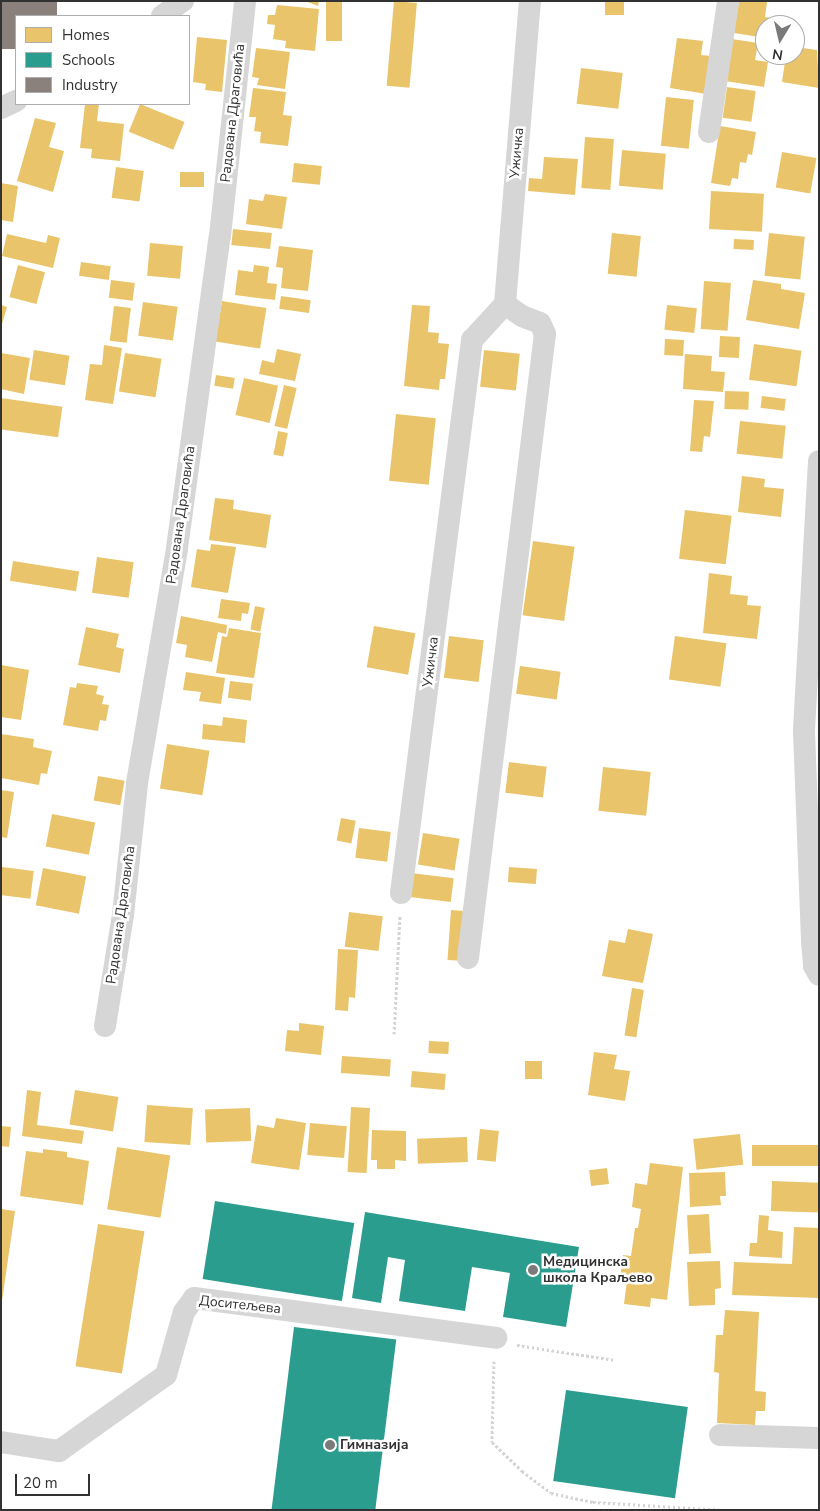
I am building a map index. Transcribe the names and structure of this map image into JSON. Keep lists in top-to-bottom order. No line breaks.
{"streets":{"street":["Радована Драговића","Ужичка","Доситељева"]},"places":["Медицинска школа Краљево","Гимназија"],"legend":["Homes","Schools","Industry"],"scale_bar":"20 m","north":"bottom"}
